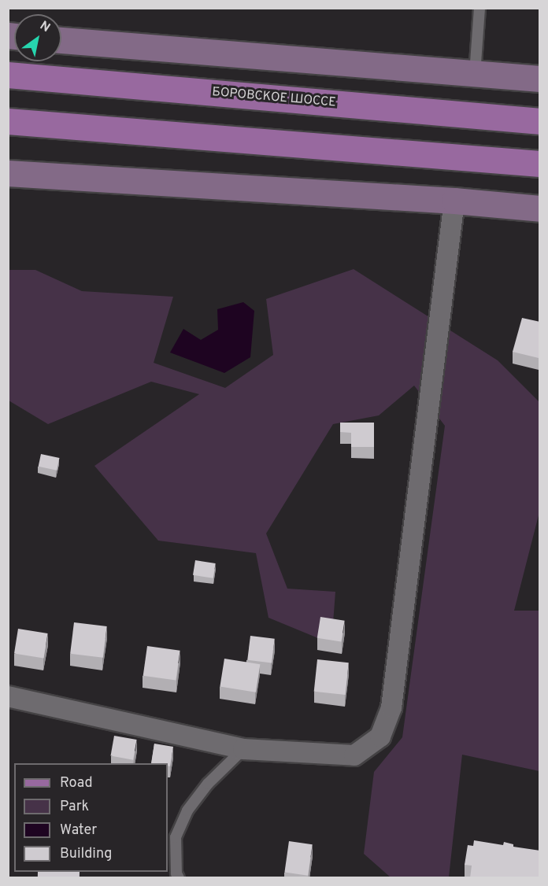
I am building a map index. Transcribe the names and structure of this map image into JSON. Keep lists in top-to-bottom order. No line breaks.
{"streets":{"main road":["БОРОВСКОЕ ШОССЕ"]},"legend":["Road","Park","Water","Building"],"north":"top right"}
